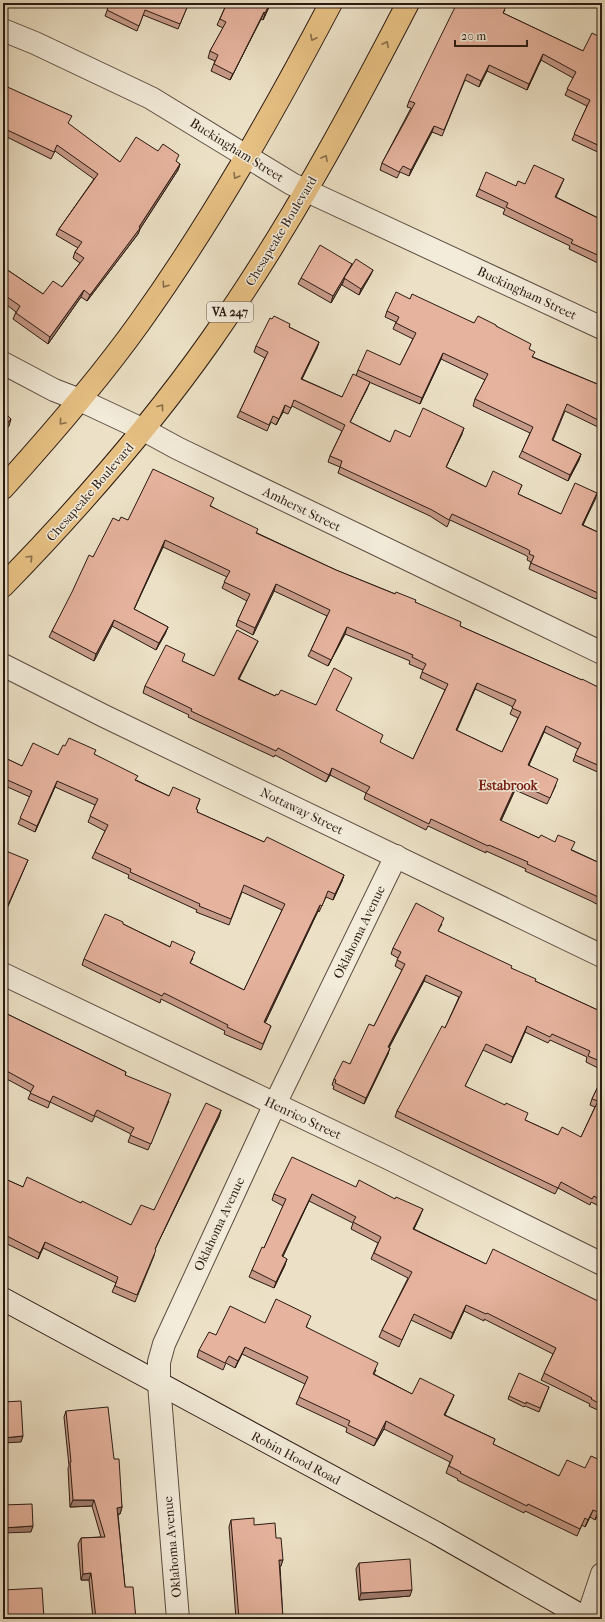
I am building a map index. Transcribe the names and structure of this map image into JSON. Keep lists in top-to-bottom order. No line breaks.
{"streets":{"main road":["Chesapeake Boulevard","VA 247"],"street":["Buckingham Street","Amherst Street","Nottaway Street","Oklahoma Avenue","Henrico Street","Robin Hood Road"]},"crossings":[["Buckingham Street","Chesapeake Boulevard"],["Chesapeake Boulevard","Amherst Street"],["Nottaway Street","Oklahoma Avenue"],["Oklahoma Avenue","Henrico Street"],["Oklahoma Avenue","Robin Hood Road"]],"districts":["Estabrook"],"scale_bar":"20 m"}
